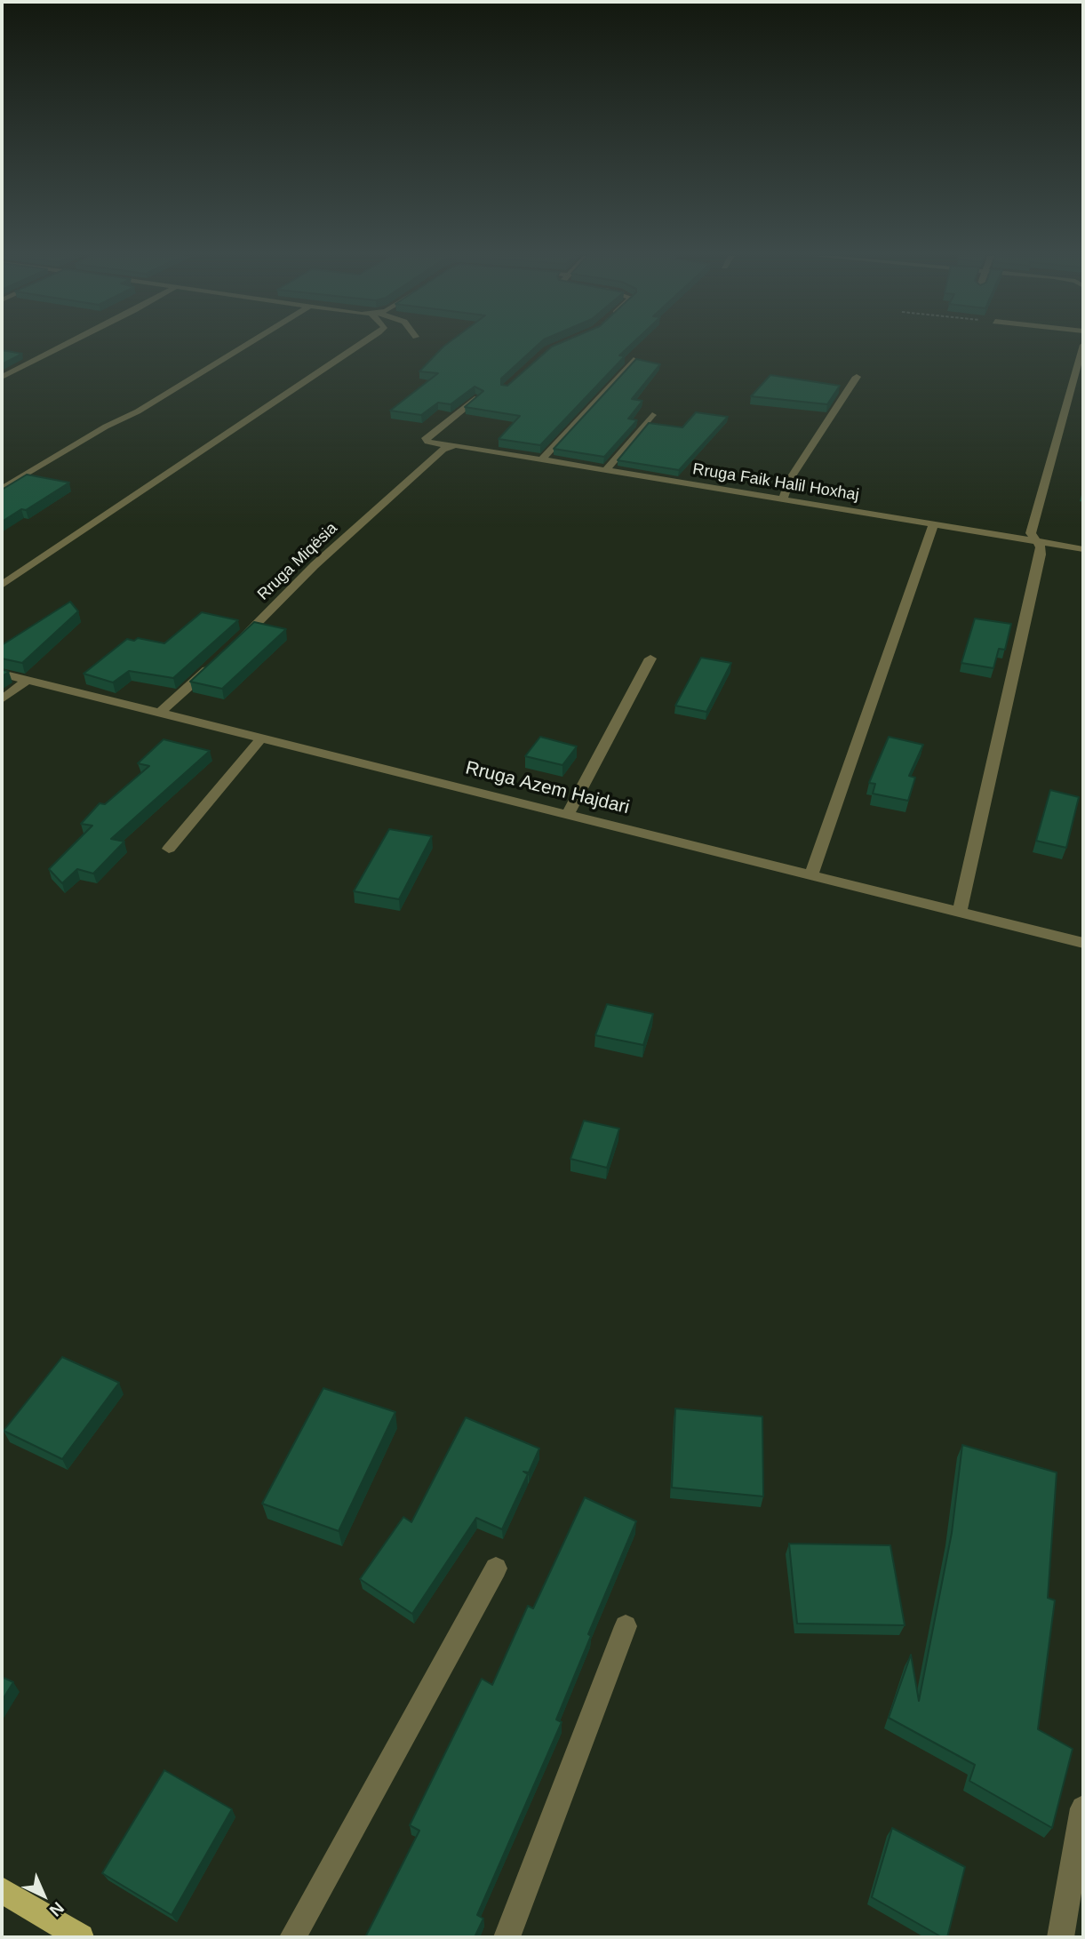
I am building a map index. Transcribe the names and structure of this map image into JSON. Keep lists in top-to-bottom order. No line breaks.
{"streets":{"street":["Rruga Faik Halil Hoxhaj","Rruga Miqësia","Rruga Azem Hajdari"]},"crossings":[["Rruga Faik Halil Hoxhaj","Rruga Miqësia"]],"north":"bottom right"}
